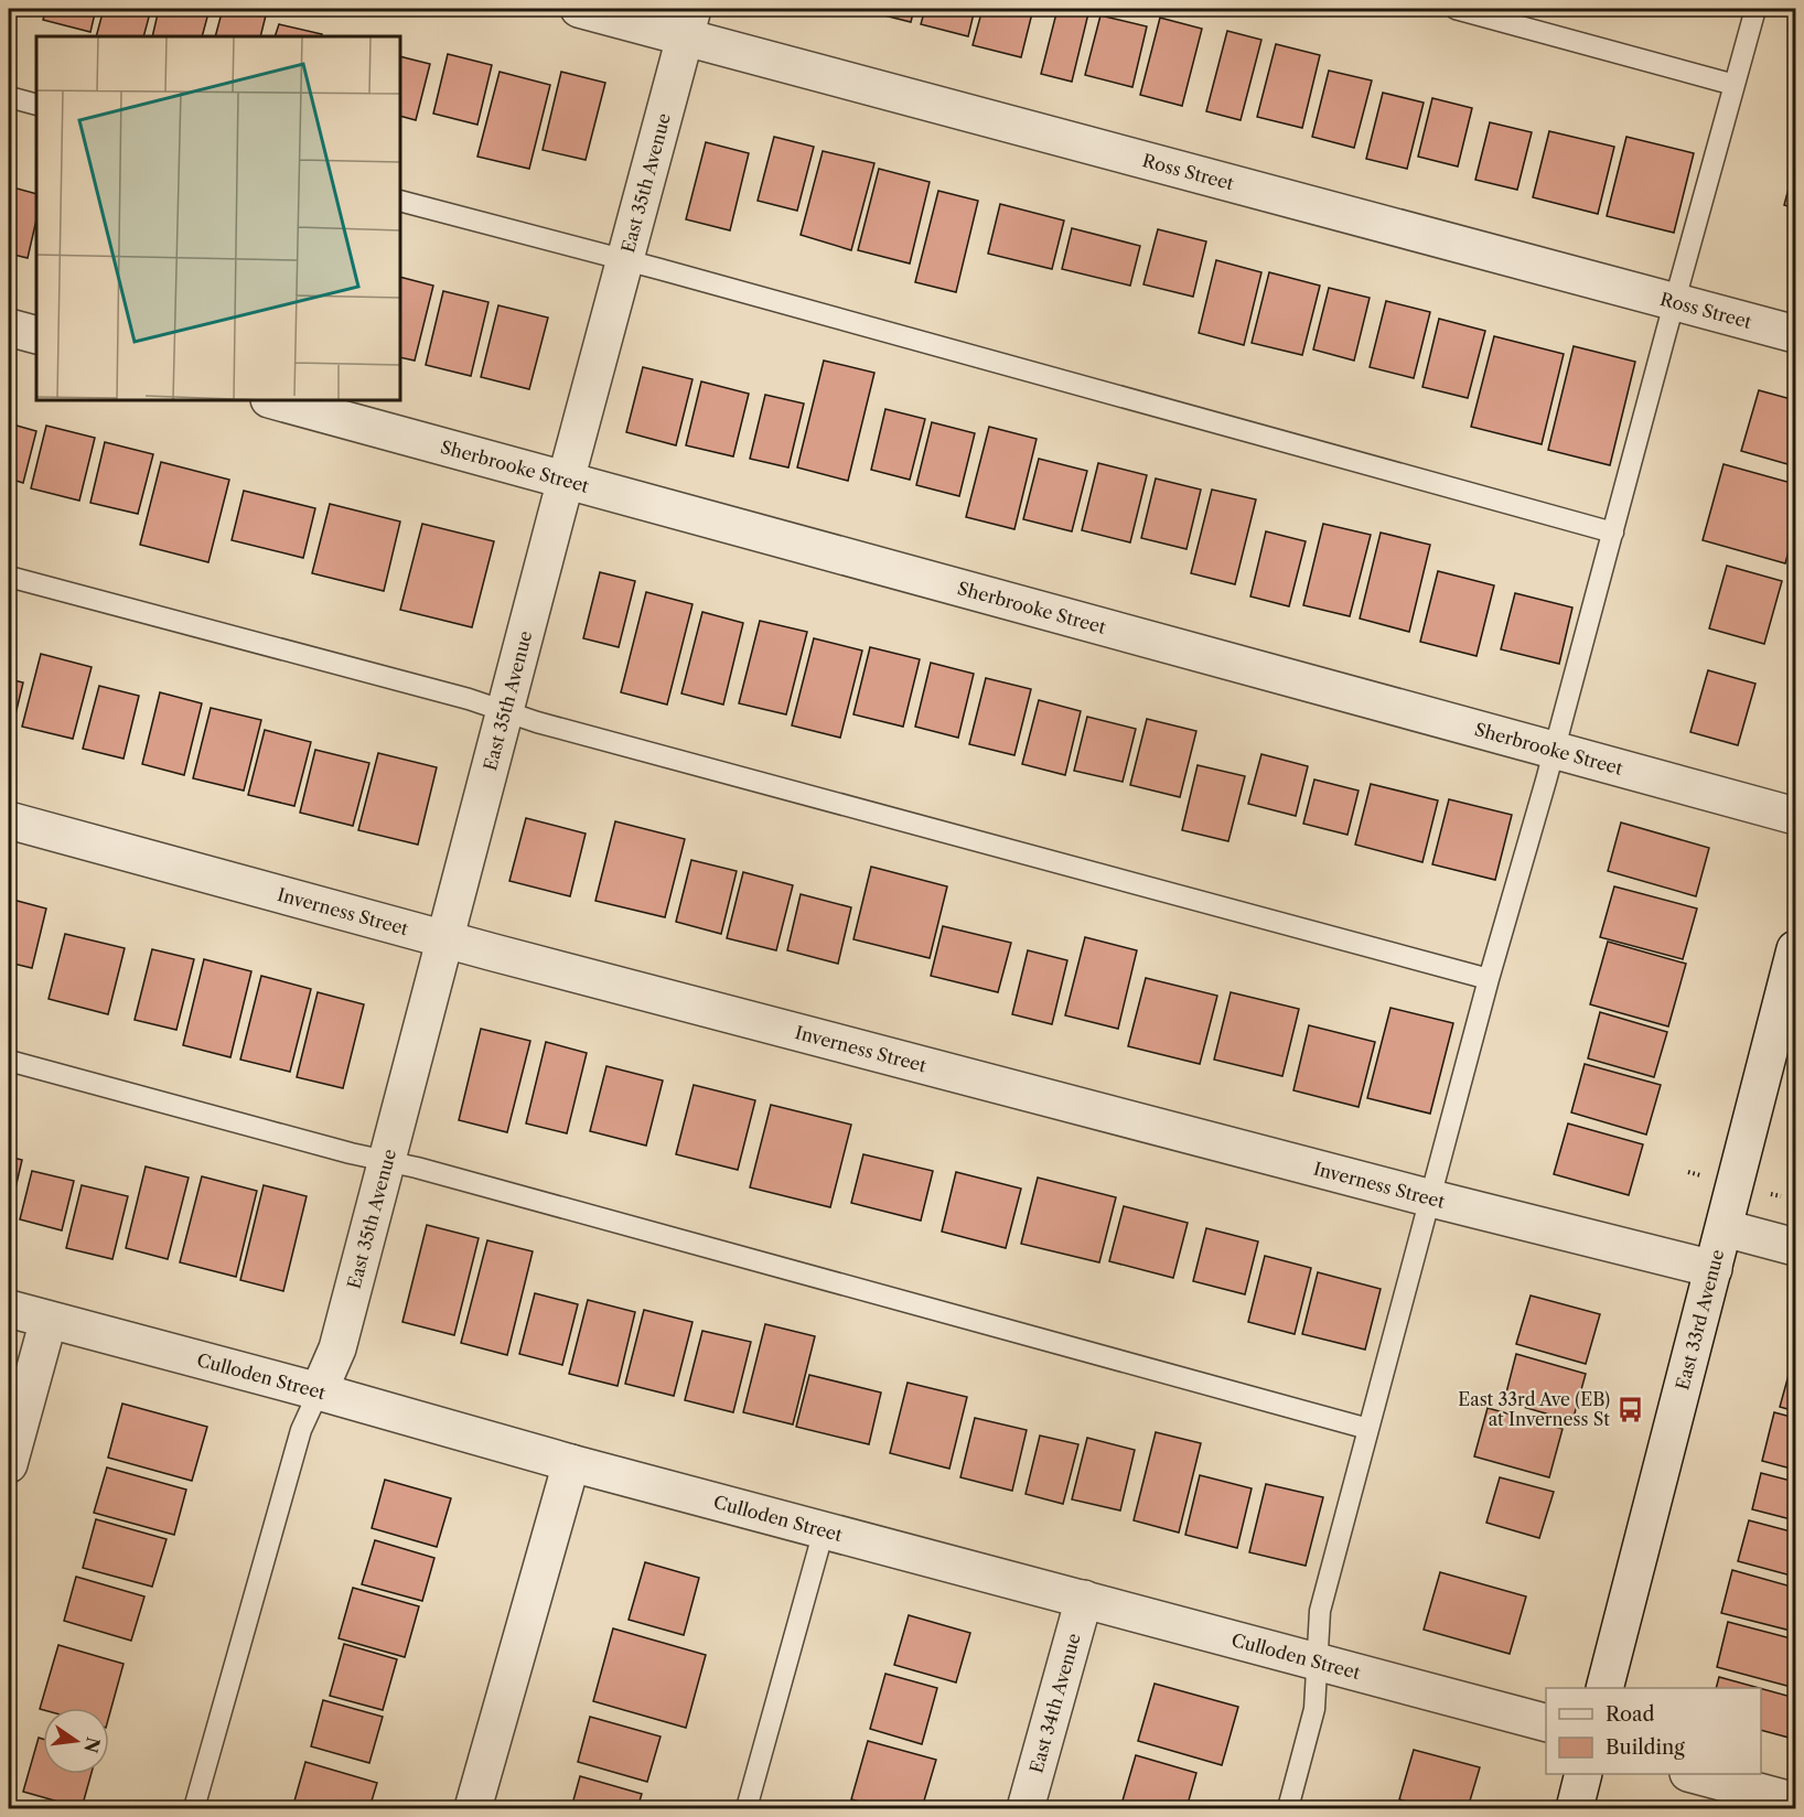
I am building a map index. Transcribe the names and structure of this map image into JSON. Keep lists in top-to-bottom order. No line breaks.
{"streets":{"street":["Ross Street","East 35th Avenue","Sherbrooke Street","Inverness Street","East 33rd Avenue","Culloden Street","East 34th Avenue"]},"crossings":[["Ross Street","East 35th Avenue"],["East 35th Avenue","Sherbrooke Street"],["East 35th Avenue","Inverness Street"],["East 35th Avenue","Culloden Street"],["Inverness Street","East 33rd Avenue"],["Culloden Street","East 34th Avenue"]],"places":{"bus stop":["East 33rd Ave (EB) at Inverness St"]},"legend":["Road","Building"],"north":"right"}
